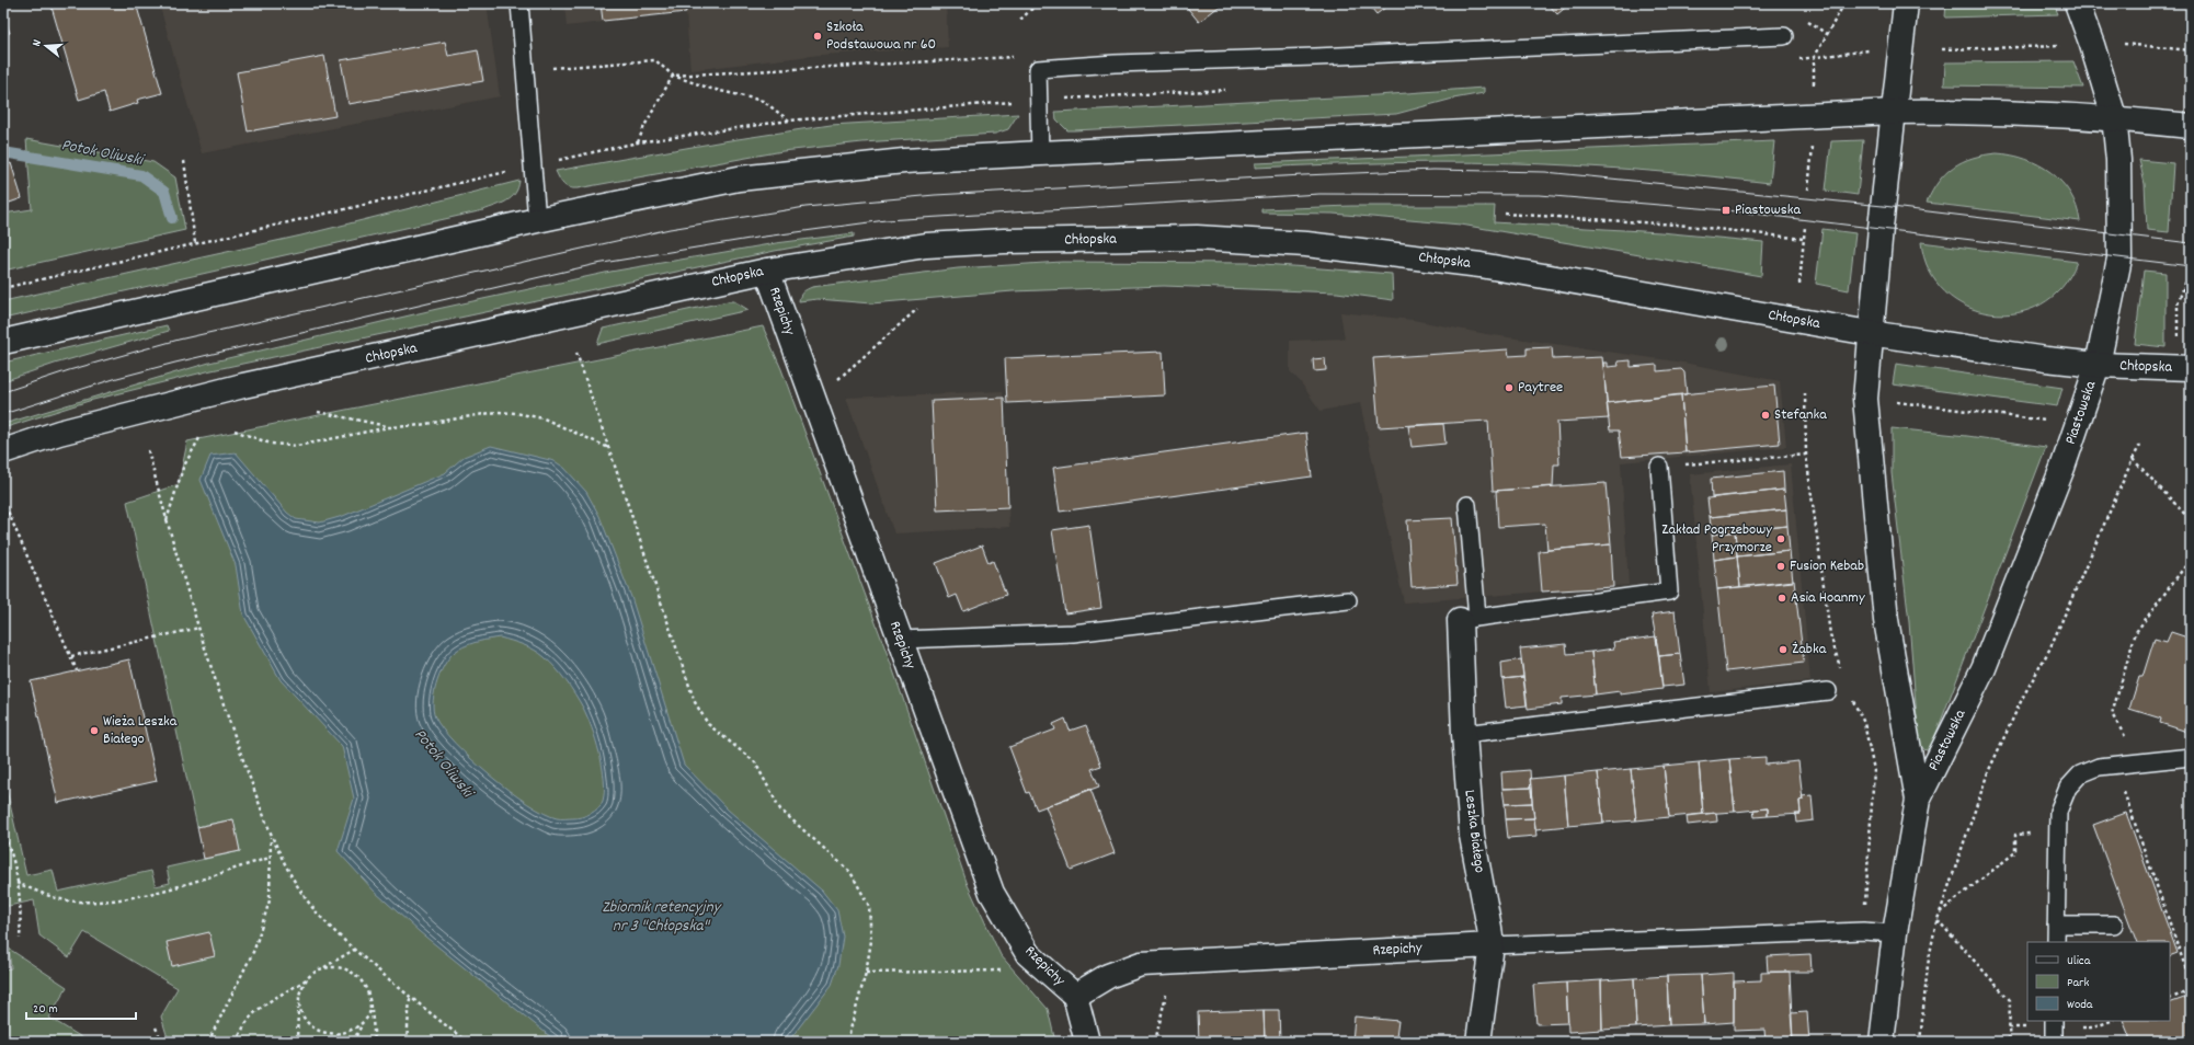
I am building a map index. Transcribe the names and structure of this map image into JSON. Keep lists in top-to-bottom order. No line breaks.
{"streets":{"main road":["Chłopska","Rzepichy","Piastowska","Leszka Białego"]},"crossings":[["Chłopska","Rzepichy"],["Chłopska","Piastowska"],["Rzepichy","Leszka Białego"]],"water":["Potok Oliwski","Zbiornik retencyjny nr 3 \"Chłopska\""],"places":{"other":["Szkoła Podstawowa nr 60","Paytree","Stefanka","Zakład Pogrzebowy Przymorze","Fusion Kebab","Asia Hoanmy","Żabka","Wieża Leszka Białego"],"transit":["Piastowska"]},"legend":["Ulica","Park","Woda"],"scale_bar":"20 m","north":"left"}
